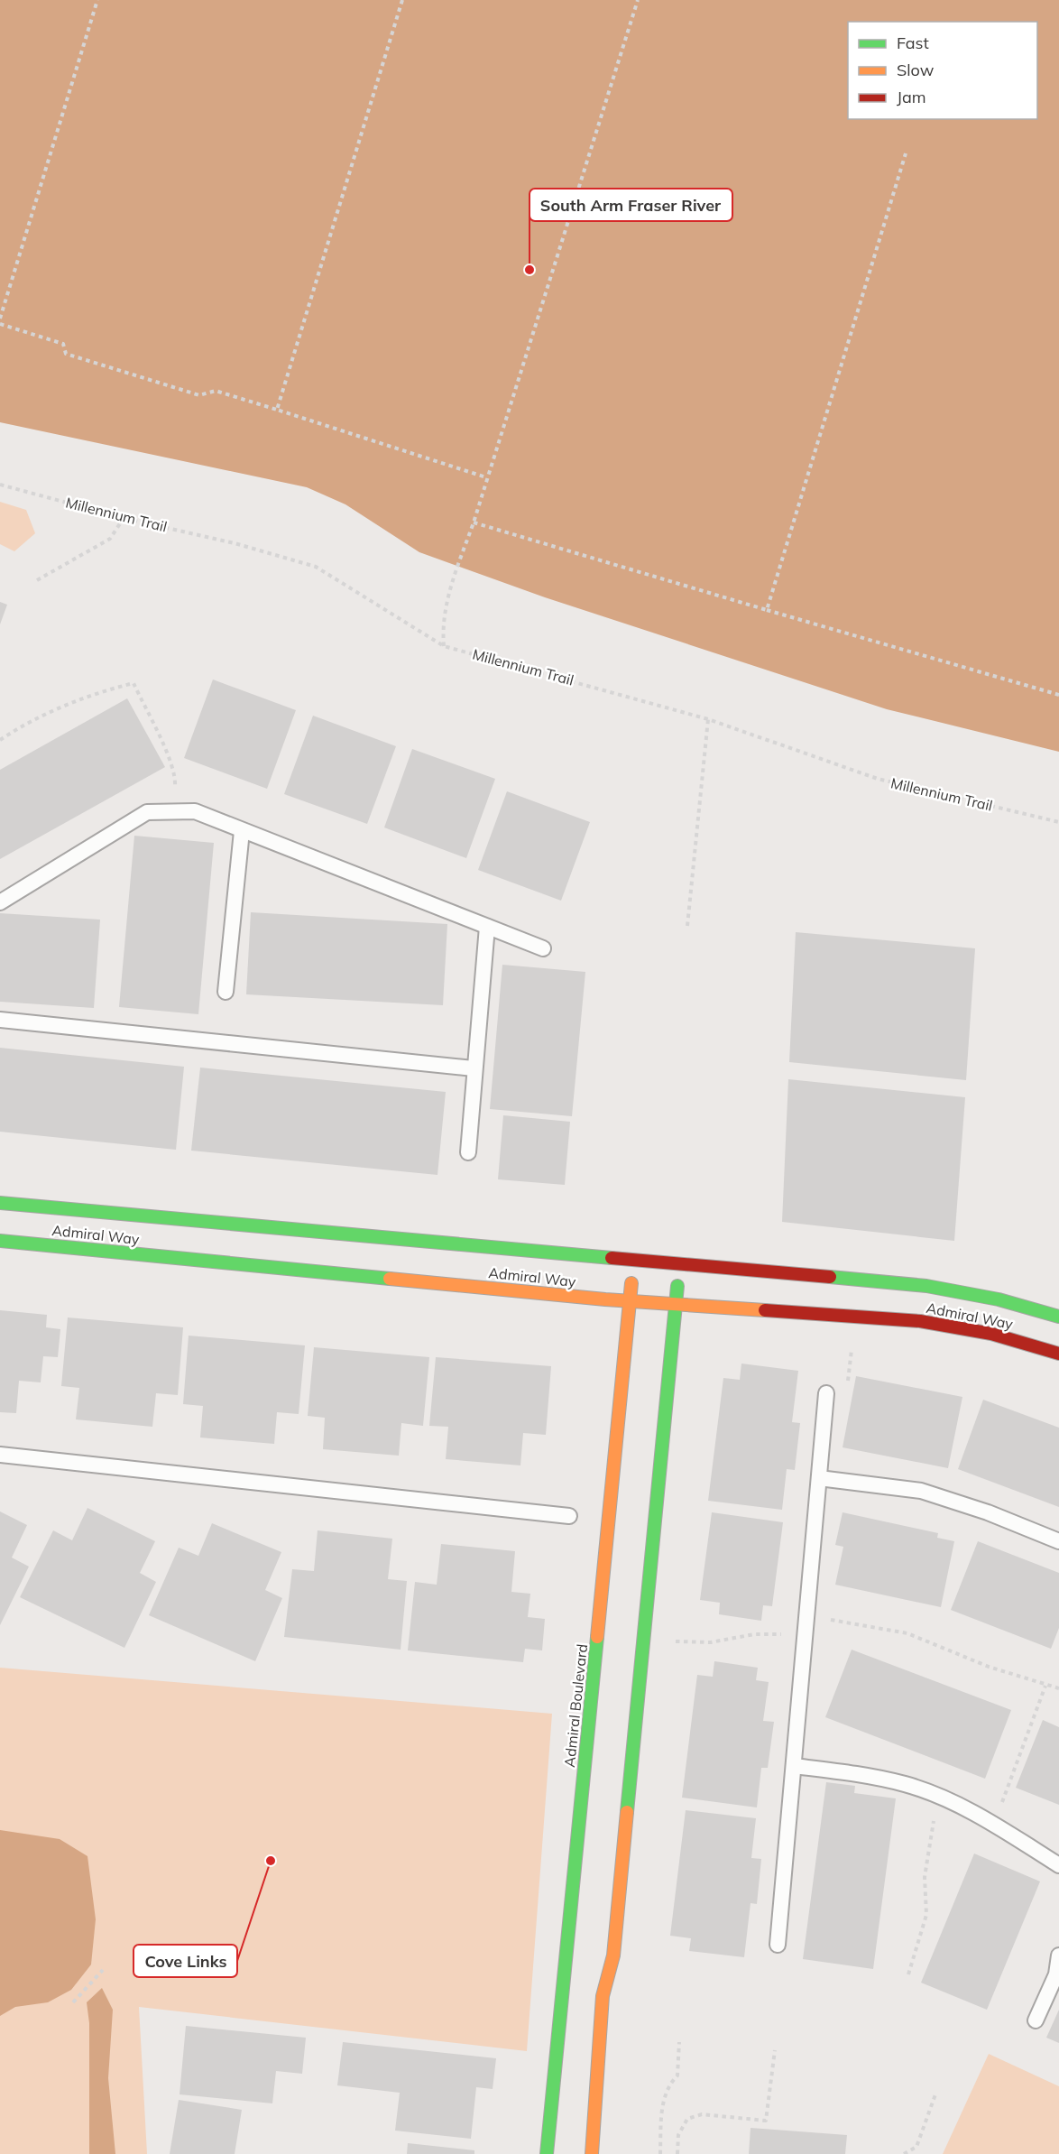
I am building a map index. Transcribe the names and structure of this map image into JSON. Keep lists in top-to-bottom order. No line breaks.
{"streets":{"street":["Admiral Way","Admiral Boulevard"],"path":["Millennium Trail"]},"crossings":[["Admiral Way","Admiral Boulevard"]],"places":["South Arm Fraser River","Cove Links"],"legend":["Fast","Slow","Jam"]}
